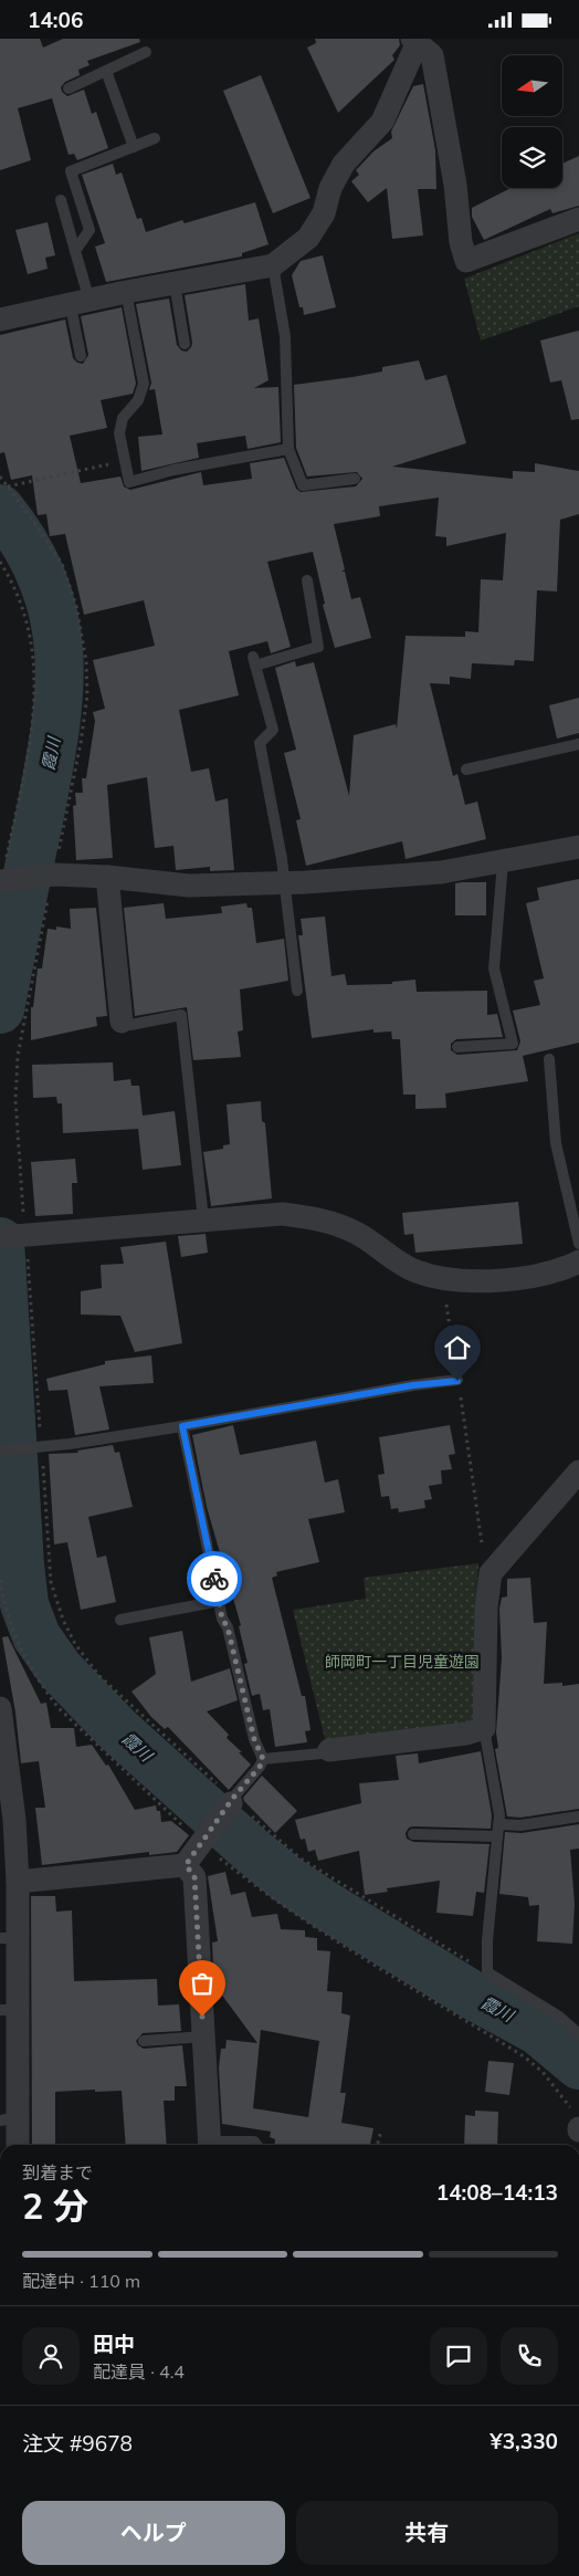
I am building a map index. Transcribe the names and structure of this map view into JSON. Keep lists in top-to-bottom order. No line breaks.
{"water":["霞川"],"parks":["師岡町一丁目児童遊園"],"north":"left","page":{"status":"14:06","heading":["2 分","到着まで","14:08–14:13"],"panel":["田中","配達員 · 4.4","注文 #9678","¥3,330"],"bar":"配達中 · 110 m","buttons":["ヘルプ","共有"]}}
